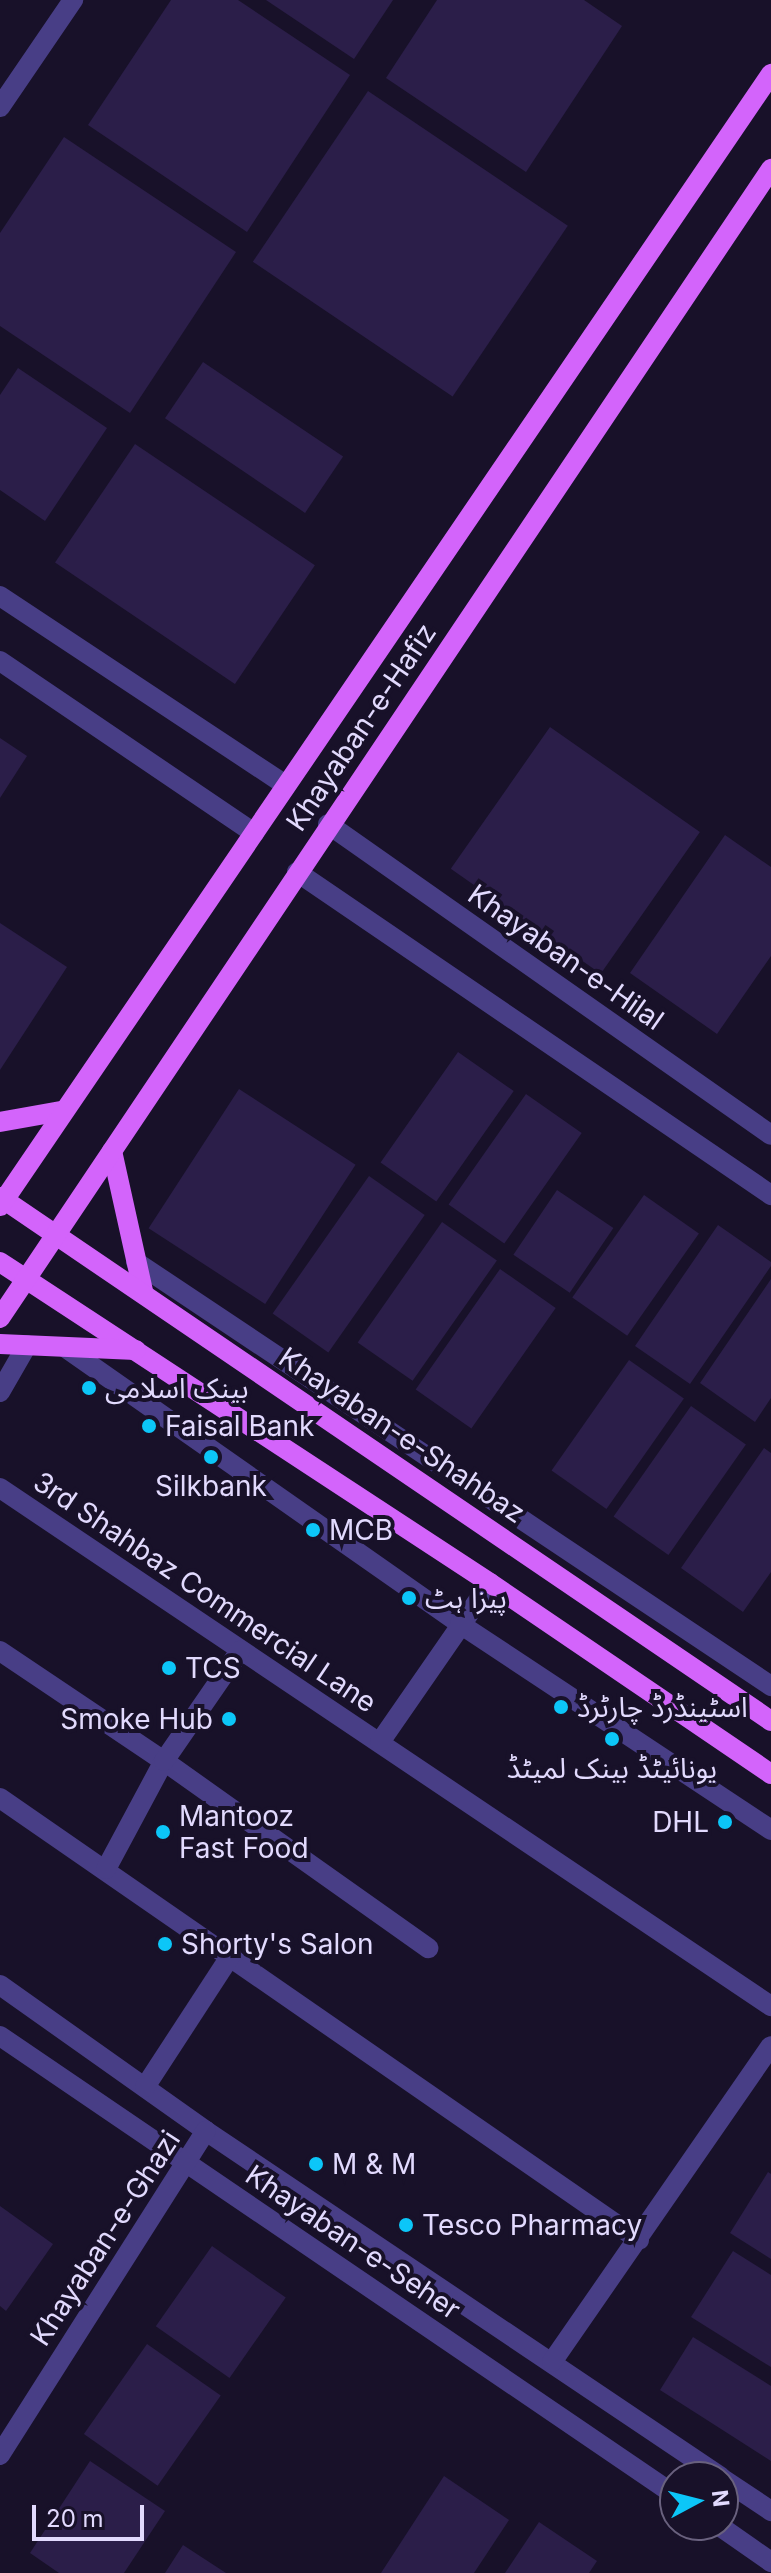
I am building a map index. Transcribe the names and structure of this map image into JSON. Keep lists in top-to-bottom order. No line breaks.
{"streets":{"main road":["Khayaban-e-Hafiz","Khayaban-e-Shahbaz"],"street":["Khayaban-e-Hilal","3rd Shahbaz Commercial Lane","Khayaban-e-Ghazi","Khayaban-e-Seher"]},"crossings":[["Khayaban-e-Hafiz","Khayaban-e-Hilal"],["Khayaban-e-Hafiz","Khayaban-e-Shahbaz"],["Khayaban-e-Ghazi","Khayaban-e-Seher"]],"places":["بینک اسلامی","Faisal Bank","Silkbank","MCB","پیزا ہٹ","TCS","اسٹینڈرڈ چارٹرڈ","Smoke Hub","یونائیٹڈ بینک لمیٹڈ","DHL","Mantooz Fast Food","Shorty's Salon","M & M","Tesco Pharmacy"],"scale_bar":"20 m","north":"right"}
